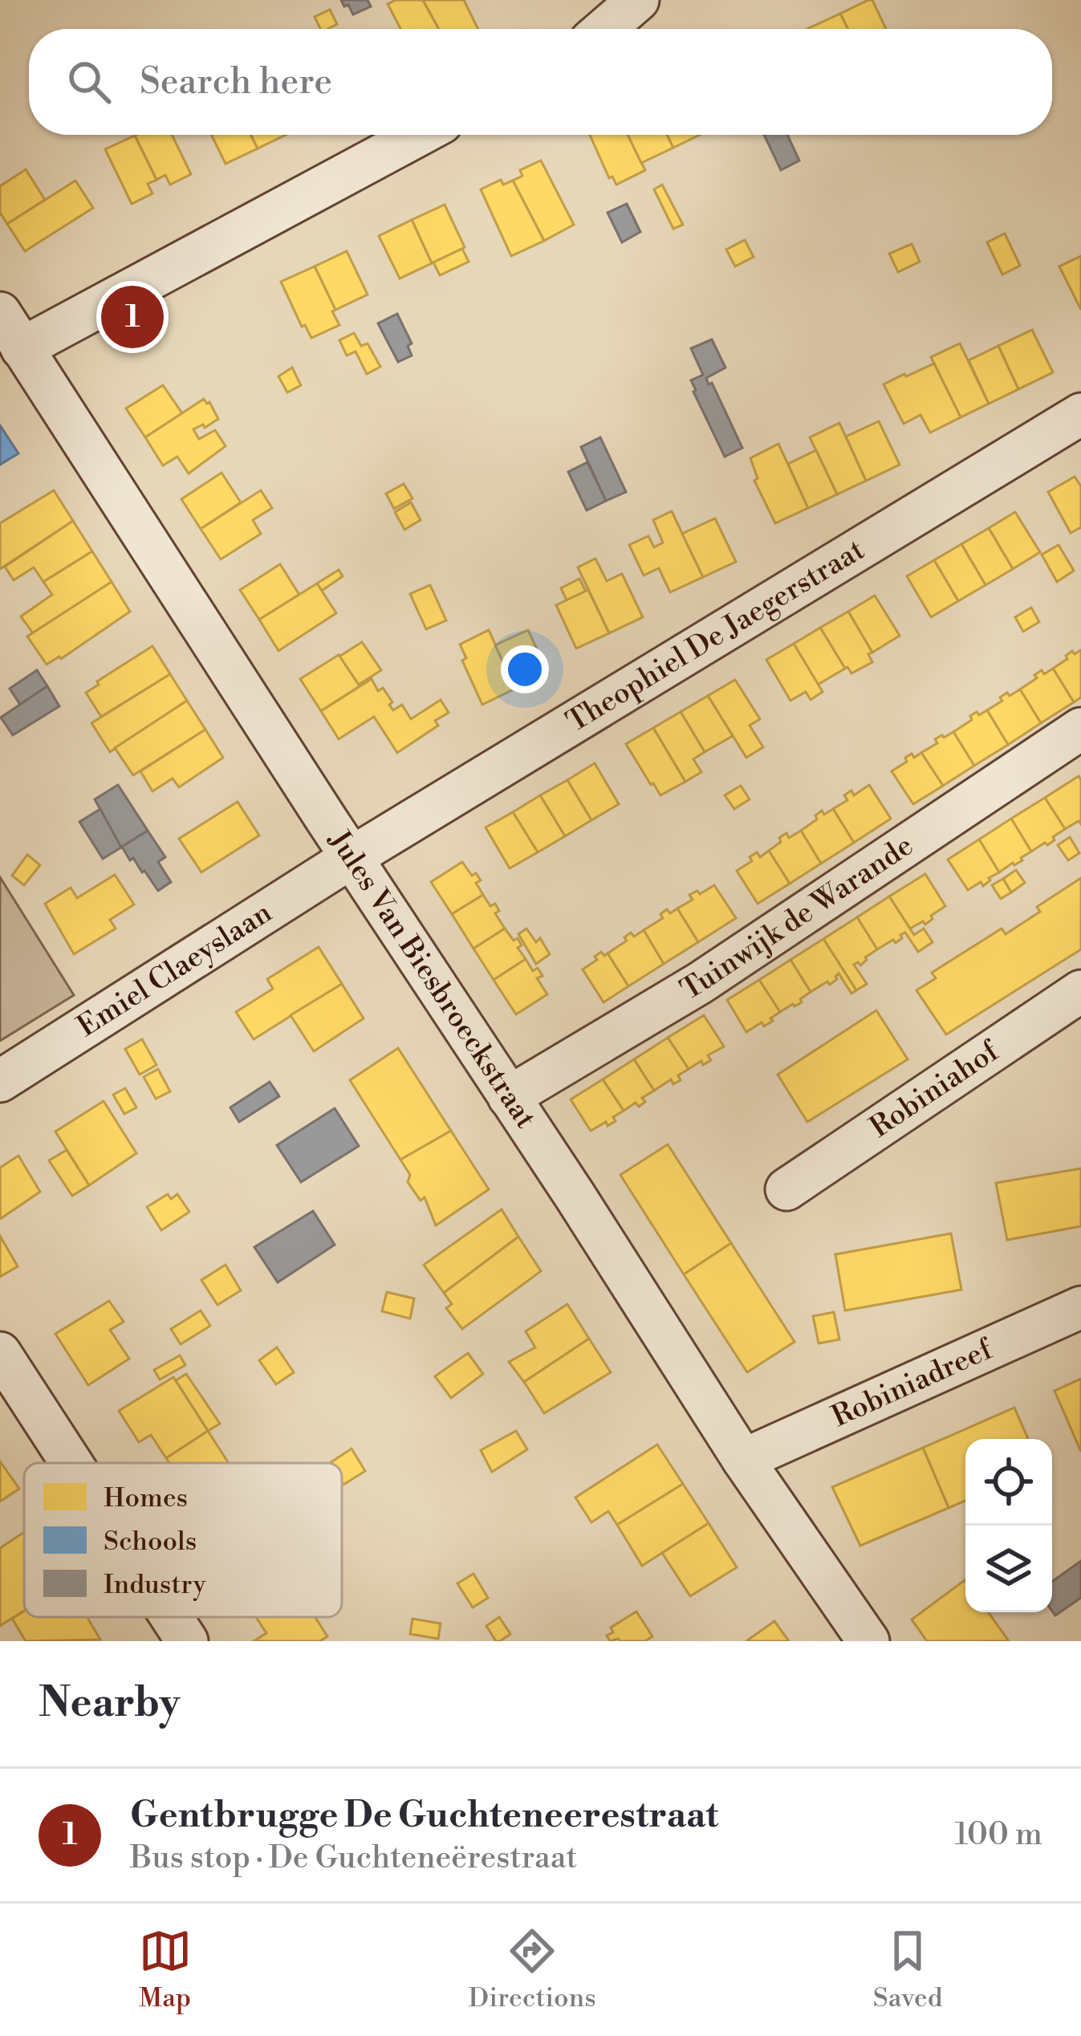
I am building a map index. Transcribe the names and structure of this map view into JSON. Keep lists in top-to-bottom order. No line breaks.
{"streets":{"street":["Theophiel De Jaegerstraat","Tuinwijk de Warande","Emiel Claeyslaan","Jules Van Biesbroeckstraat","Robiniahof","Robiniadreef"]},"crossings":[["Theophiel De Jaegerstraat","Emiel Claeyslaan"],["Theophiel De Jaegerstraat","Jules Van Biesbroeckstraat"],["Tuinwijk de Warande","Jules Van Biesbroeckstraat"],["Emiel Claeyslaan","Jules Van Biesbroeckstraat"],["Jules Van Biesbroeckstraat","Robiniadreef"]],"legend":["Homes","Schools","Industry"],"page":{"search":"Search here","pins":"1","heading":"Nearby","list":[{"mark":"1","name":"Gentbrugge De Guchteneerestraat","note":"Bus stop · De Guchteneërestraat","value":"100 m"}],"nav":["Map","Directions","Saved"]}}
